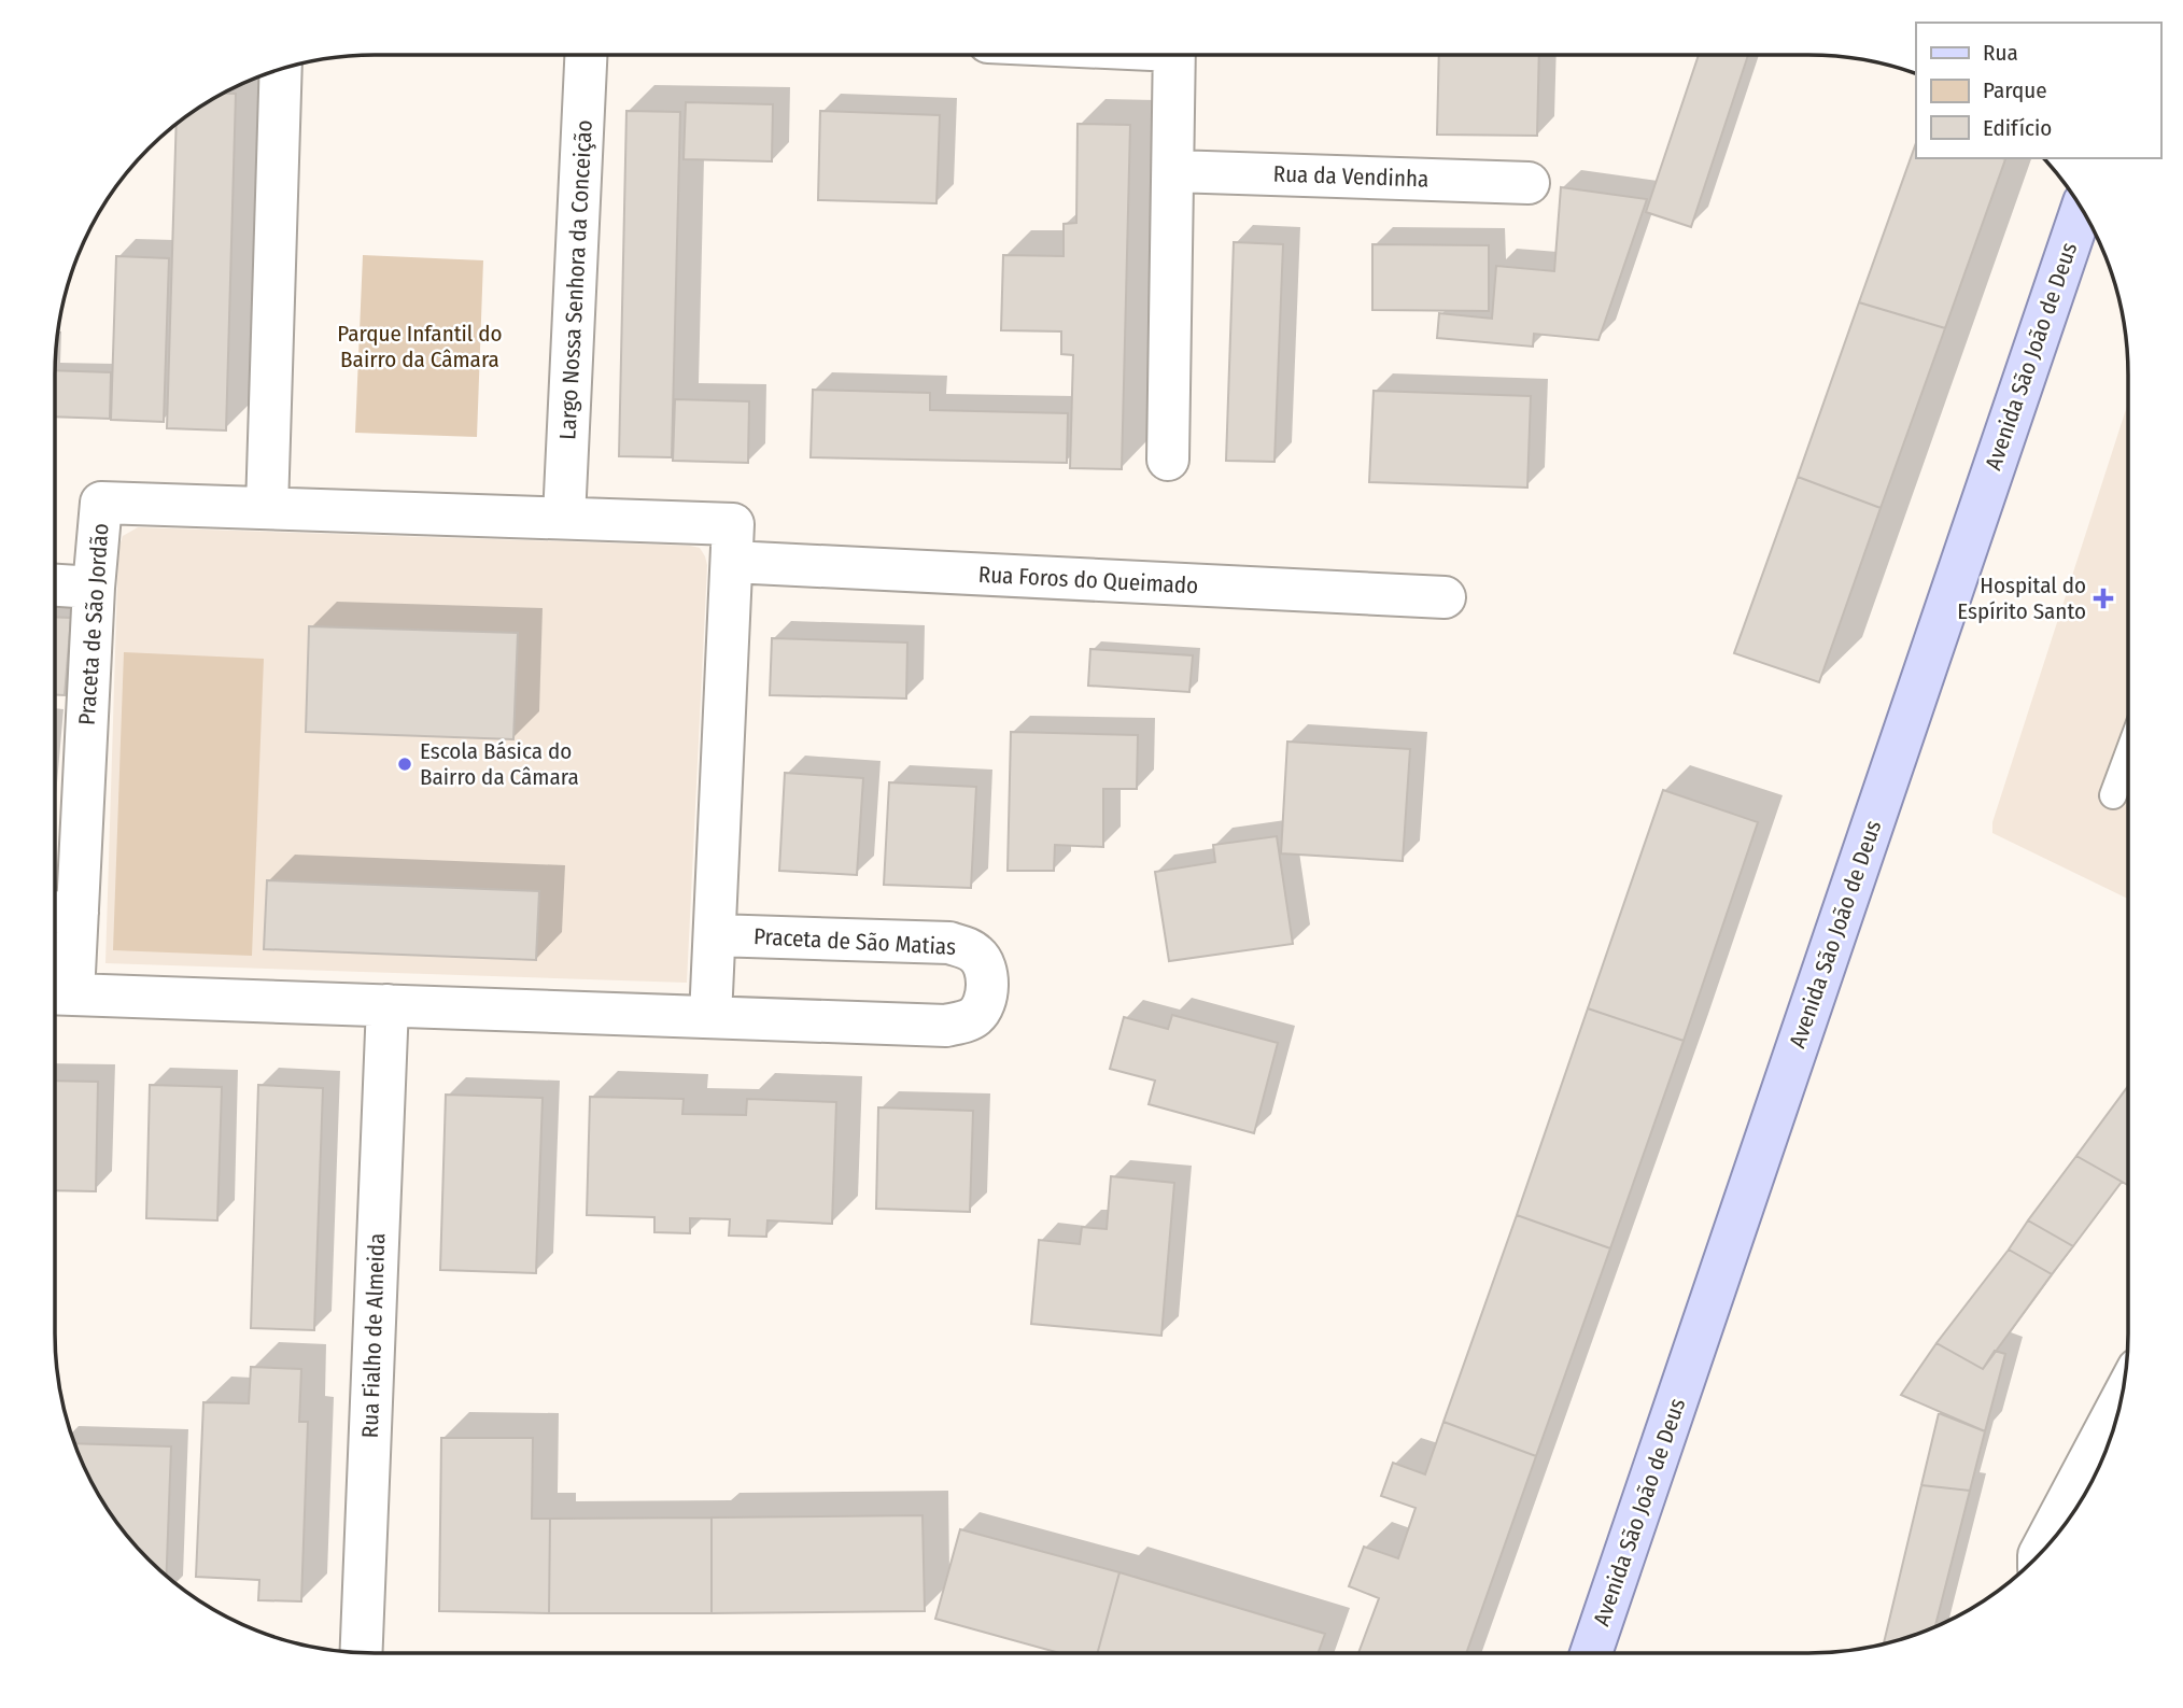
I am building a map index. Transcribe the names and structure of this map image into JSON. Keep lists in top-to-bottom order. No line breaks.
{"streets":{"main road":["Avenida São João de Deus"],"street":["Rua da Vendinha","Largo Nossa Senhora da Conceição","Rua Foros do Queimado","Praceta de São Jordão","Praceta de São Matias","Rua Fialho de Almeida"]},"crossings":[["Praceta de São Jordão","Praceta de São Matias"],["Praceta de São Jordão","Rua Fialho de Almeida"],["Praceta de São Matias","Rua Fialho de Almeida"]],"parks":["Parque Infantil do Bairro da Câmara"],"places":{"health":["Hospital do Espírito Santo"],"other":["Escola Básica do Bairro da Câmara"]},"legend":["Rua","Parque","Edifício"]}
